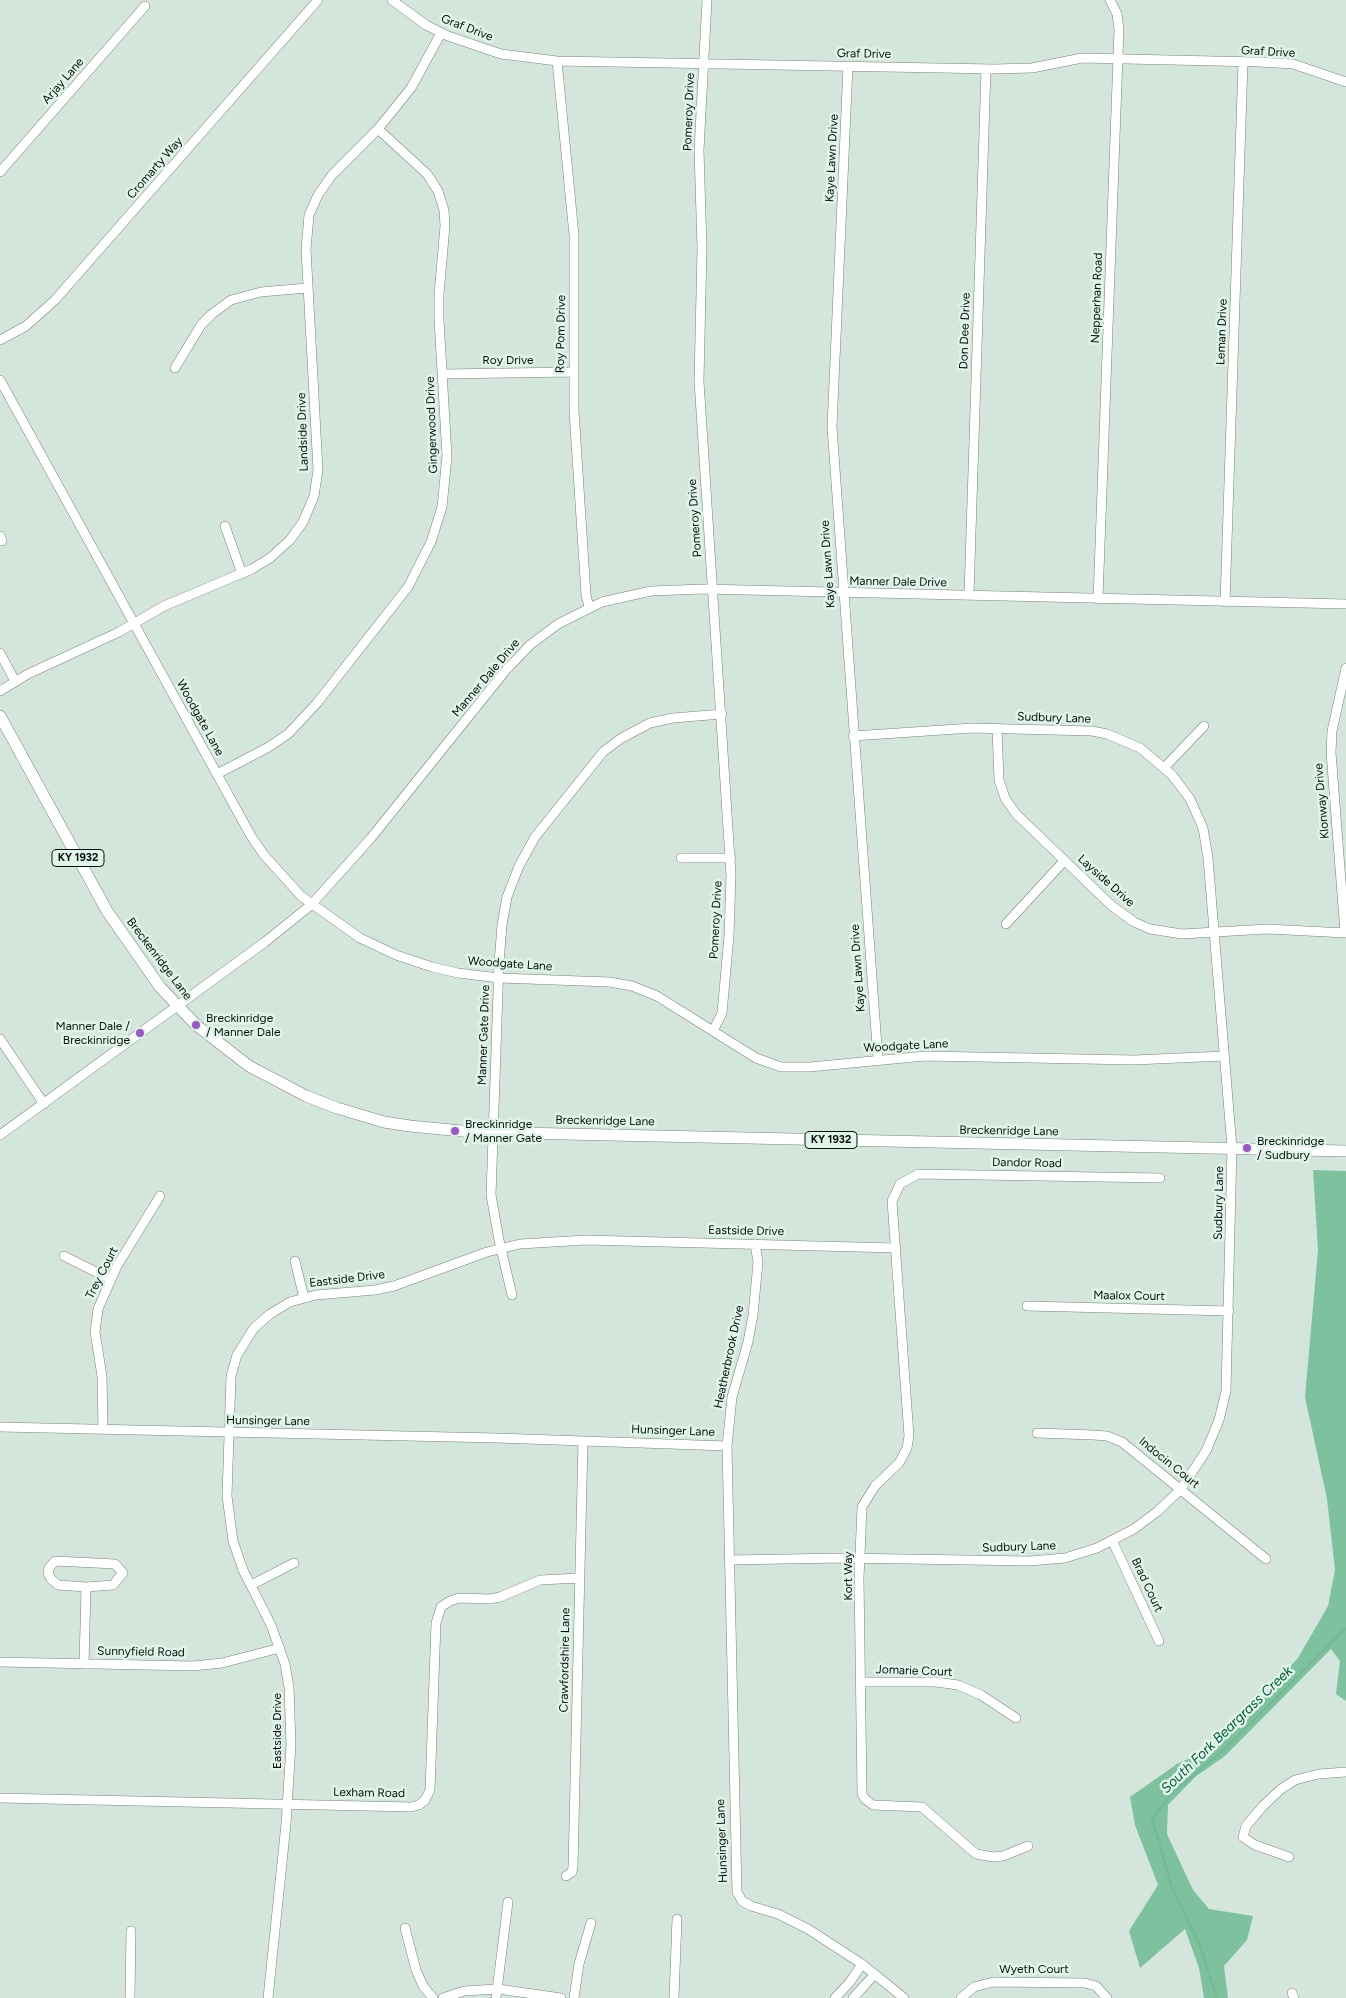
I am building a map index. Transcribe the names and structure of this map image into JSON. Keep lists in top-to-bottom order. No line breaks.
{"streets":{"main road":["KY 1932","Breckenridge Lane"],"street":["Graf Drive","Arjay Lane","Pomeroy Drive","Kaye Lawn Drive","Cromarty Way","Nepperhan Road","Don Dee Drive","Leman Drive","Roy Pom Drive","Roy Drive","Gingerwood Drive","Landside Drive","Manner Dale Drive","Woodgate Lane","Sudbury Lane","Klonway Drive","Layside Drive","Manner Gate Drive","Dandor Road","Eastside Drive","Trey Court","Maalox Court","Heatherbrook Drive","Hunsinger Lane","Indocin Court","Kort Way","Brad Court","Sunnyfield Road","Crawfordshire Lane","Jomarie Court","Lexham Road","Wyeth Court"]},"crossings":[["Graf Drive","Pomeroy Drive"],["Graf Drive","Kaye Lawn Drive"],["Graf Drive","Nepperhan Road"],["Graf Drive","Don Dee Drive"],["Graf Drive","Leman Drive"],["Graf Drive","Roy Pom Drive"],["Graf Drive","Landside Drive"],["Pomeroy Drive","Manner Dale Drive"],["Pomeroy Drive","Woodgate Lane"],["Pomeroy Drive","Manner Gate Drive"],["Kaye Lawn Drive","Manner Dale Drive"],["Kaye Lawn Drive","Woodgate Lane"],["Kaye Lawn Drive","Sudbury Lane"],["Nepperhan Road","Manner Dale Drive"],["Don Dee Drive","Manner Dale Drive"],["Leman Drive","Manner Dale Drive"],["Roy Pom Drive","Roy Drive"],["Roy Pom Drive","Manner Dale Drive"],["Roy Drive","Gingerwood Drive"],["Gingerwood Drive","Landside Drive"],["Gingerwood Drive","Woodgate Lane"],["Landside Drive","Woodgate Lane"],["Manner Dale Drive","Woodgate Lane"],["Manner Dale Drive","Breckenridge Lane"],["Woodgate Lane","Sudbury Lane"],["Woodgate Lane","Manner Gate Drive"],["Sudbury Lane","Layside Drive"],["Sudbury Lane","Breckenridge Lane"],["Sudbury Lane","Maalox Court"],["Sudbury Lane","Hunsinger Lane"],["Sudbury Lane","Indocin Court"],["Sudbury Lane","Kort Way"],["Sudbury Lane","Brad Court"],["Klonway Drive","Layside Drive"],["Breckenridge Lane","Manner Gate Drive"],["Manner Gate Drive","Eastside Drive"],["Dandor Road","Kort Way"],["Eastside Drive","Heatherbrook Drive"],["Eastside Drive","Hunsinger Lane"],["Eastside Drive","Kort Way"],["Eastside Drive","Sunnyfield Road"],["Eastside Drive","Lexham Road"],["Trey Court","Hunsinger Lane"],["Heatherbrook Drive","Hunsinger Lane"],["Hunsinger Lane","Crawfordshire Lane"],["Kort Way","Jomarie Court"],["Crawfordshire Lane","Lexham Road"]],"water":["South Fork Beargrass Creek"],"places":["Breckinridge / Manner Dale","Manner Dale / Breckinridge","Breckinridge / Manner Gate","Breckinridge / Sudbury"]}
